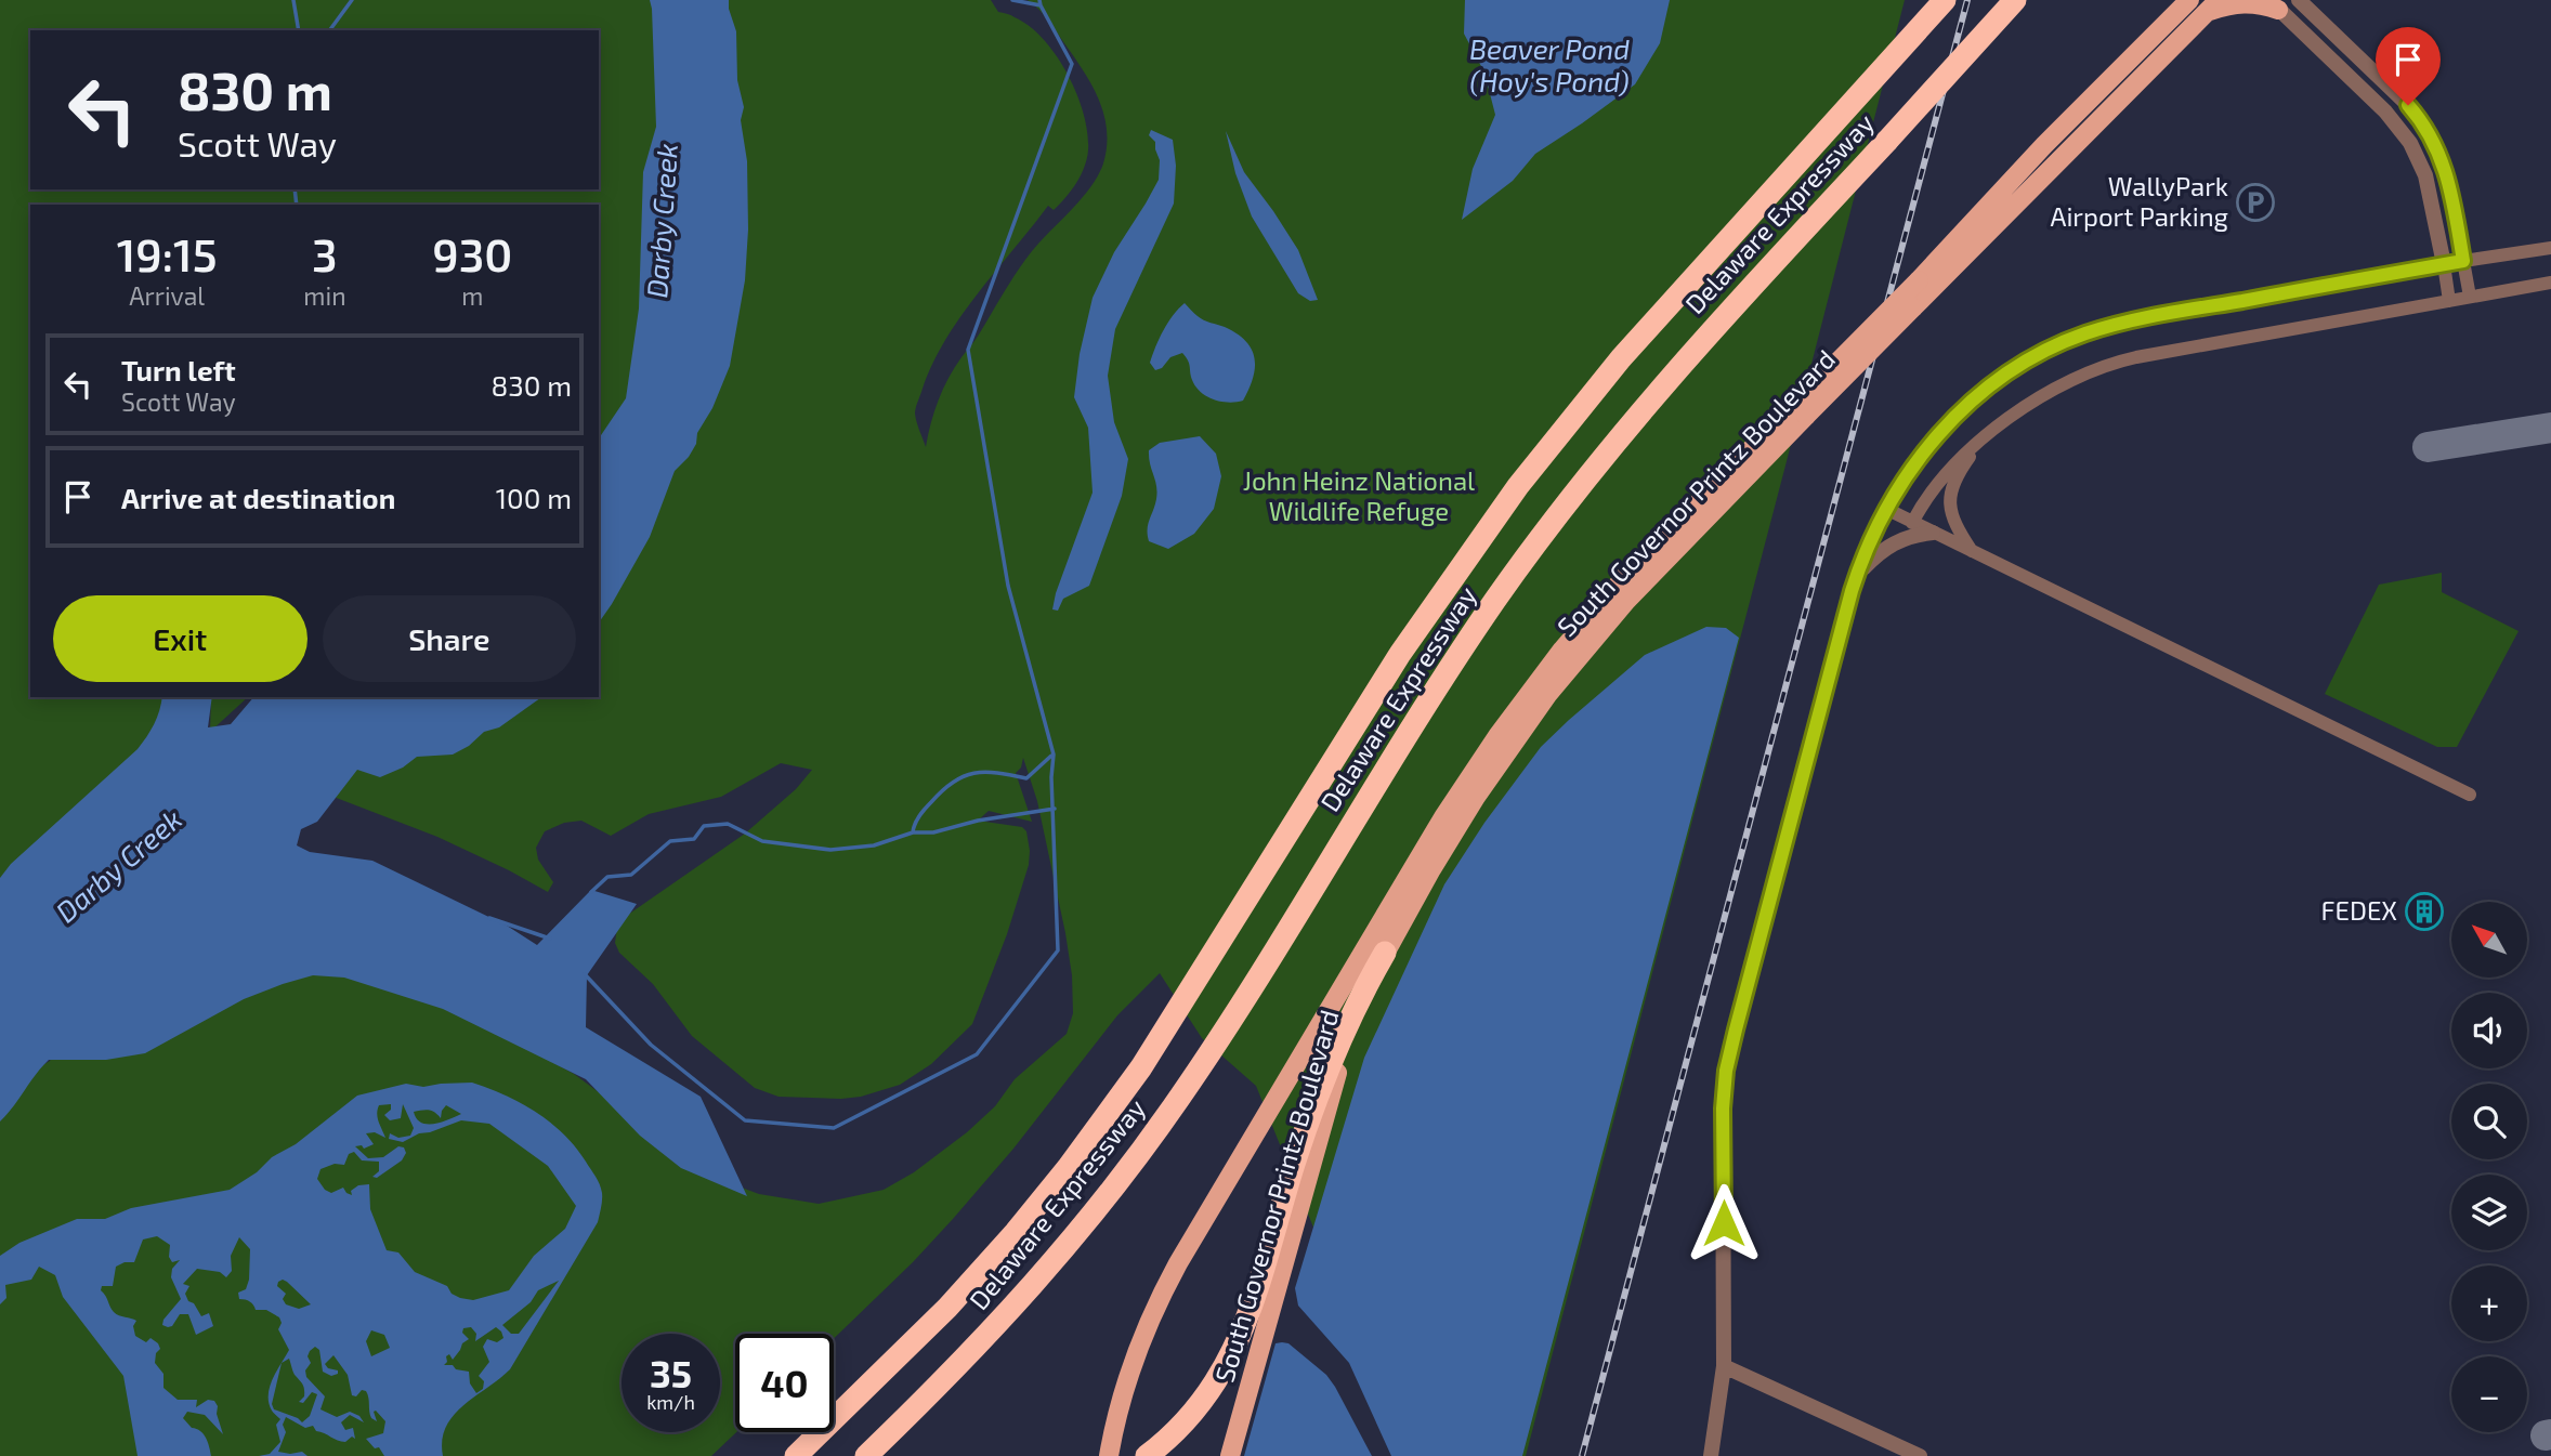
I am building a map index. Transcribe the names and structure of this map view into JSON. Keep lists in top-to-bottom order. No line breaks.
{"streets":{"highway":["Delaware Expressway"],"main road":["South Governor Printz Boulevard"]},"water":["Beaver Pond (Hoy's Pond)","Darby Creek"],"parks":["John Heinz National Wildlife Refuge"],"places":{"parking":["WallyPark Airport Parking"],"building":["FEDEX"]},"north":"top left","page":{"turn":["830 m","Scott Way"],"eta":["19:15","Arrival","3","min","930","m"],"list":[{"name":"Turn left","note":"Scott Way","value":"830 m"},{"name":"Arrive at destination","value":"100 m"}],"buttons":["Exit","Share"],"map_buttons":["+","−"],"speed":"35 km/h","limit":"40"}}
